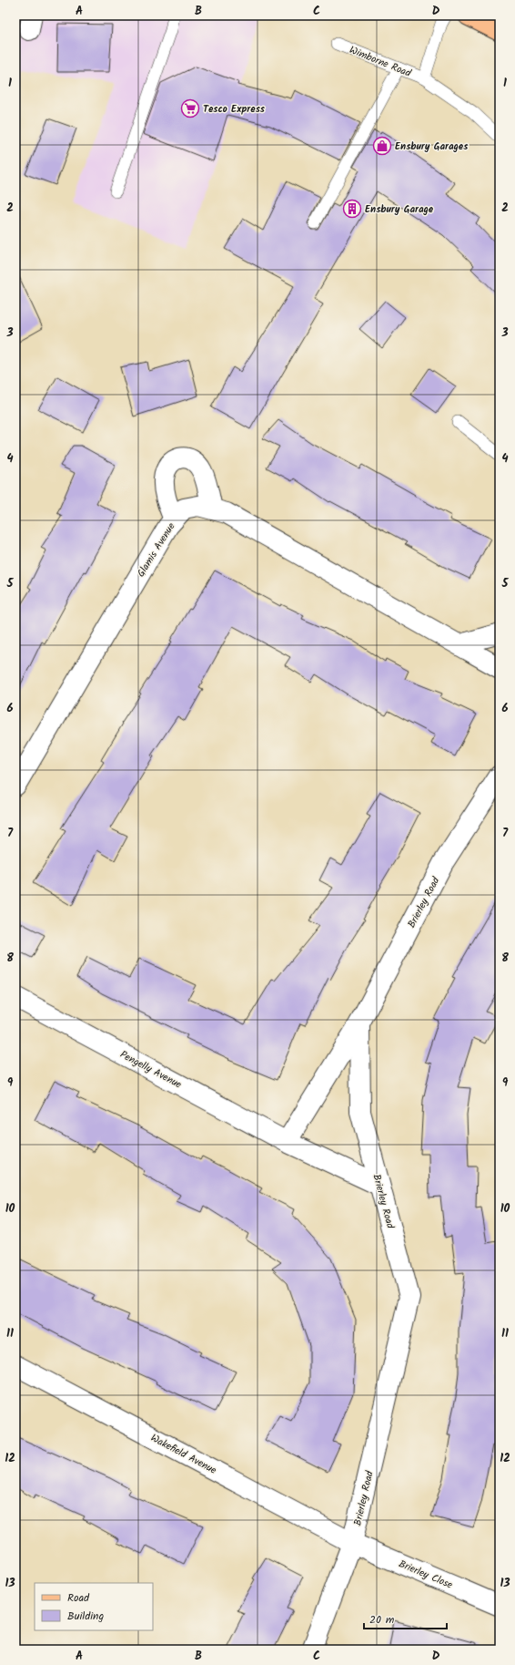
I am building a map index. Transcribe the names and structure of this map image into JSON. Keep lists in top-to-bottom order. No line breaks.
{"streets":{"street":["Glamis Avenue","Brierley Road","Pengelly Avenue","Wakefield Avenue","Brierley Close"],"lane":["Wimborne Road"]},"crossings":[["Brierley Road","Pengelly Avenue"],["Brierley Road","Wakefield Avenue"],["Brierley Road","Brierley Close"],["Wakefield Avenue","Brierley Close"]],"places":{"supermarket":["Tesco Express"],"shop":["Ensbury Garages"],"building":["Ensbury Garage"]},"legend":["Road","Building"],"scale_bar":"20 m","grid":{"columns":["A","B","C","D"],"rows":["1","2","3","4","5","6","7","8","9","10","11","12","13"]}}
